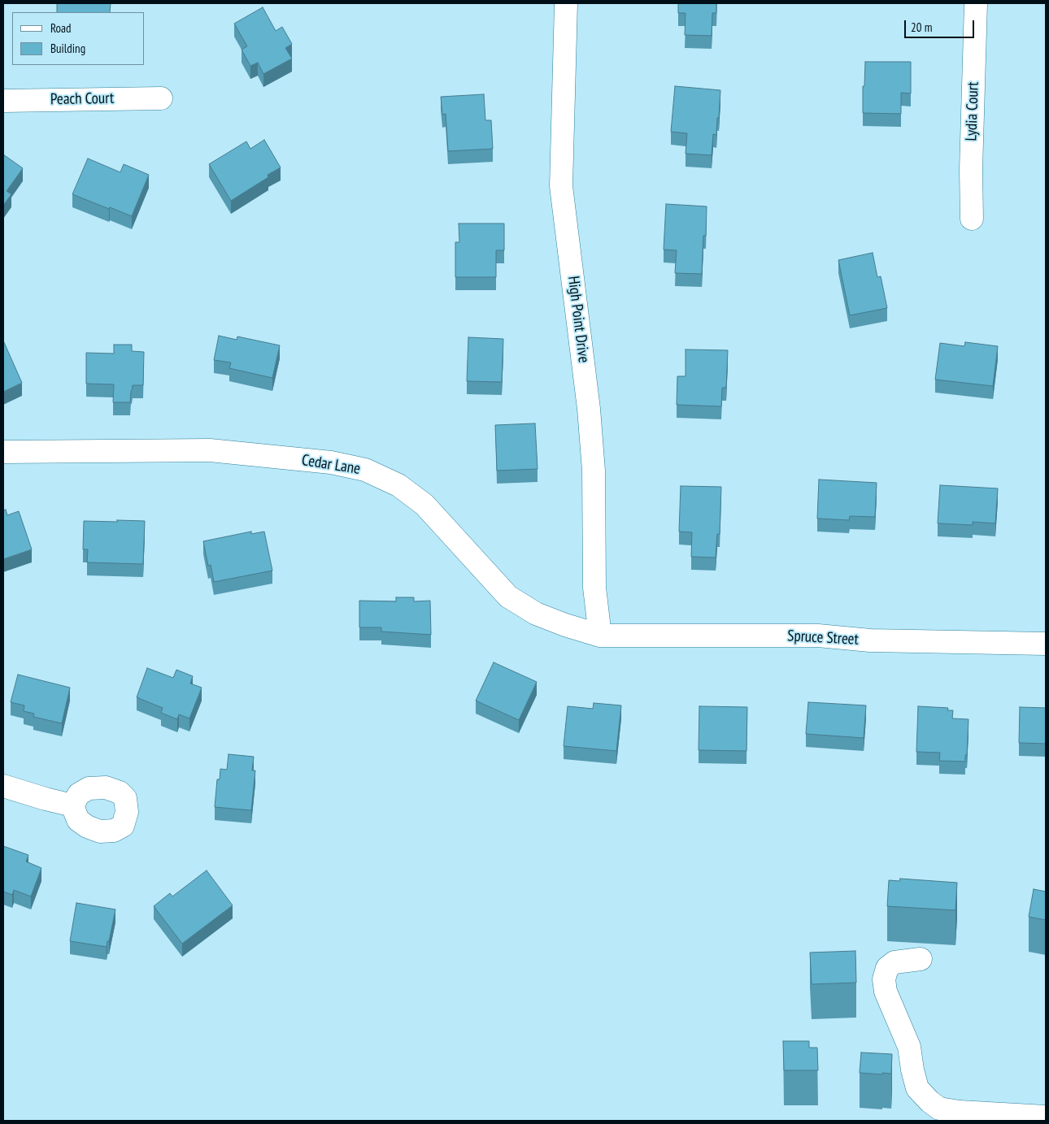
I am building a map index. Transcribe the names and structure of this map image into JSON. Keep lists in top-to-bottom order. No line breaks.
{"streets":{"street":["Peach Court","Lydia Court","High Point Drive","Cedar Lane","Spruce Street"]},"crossings":[["High Point Drive","Cedar Lane"],["High Point Drive","Spruce Street"],["Cedar Lane","Spruce Street"]],"legend":["Road","Building"],"scale_bar":"20 m"}
